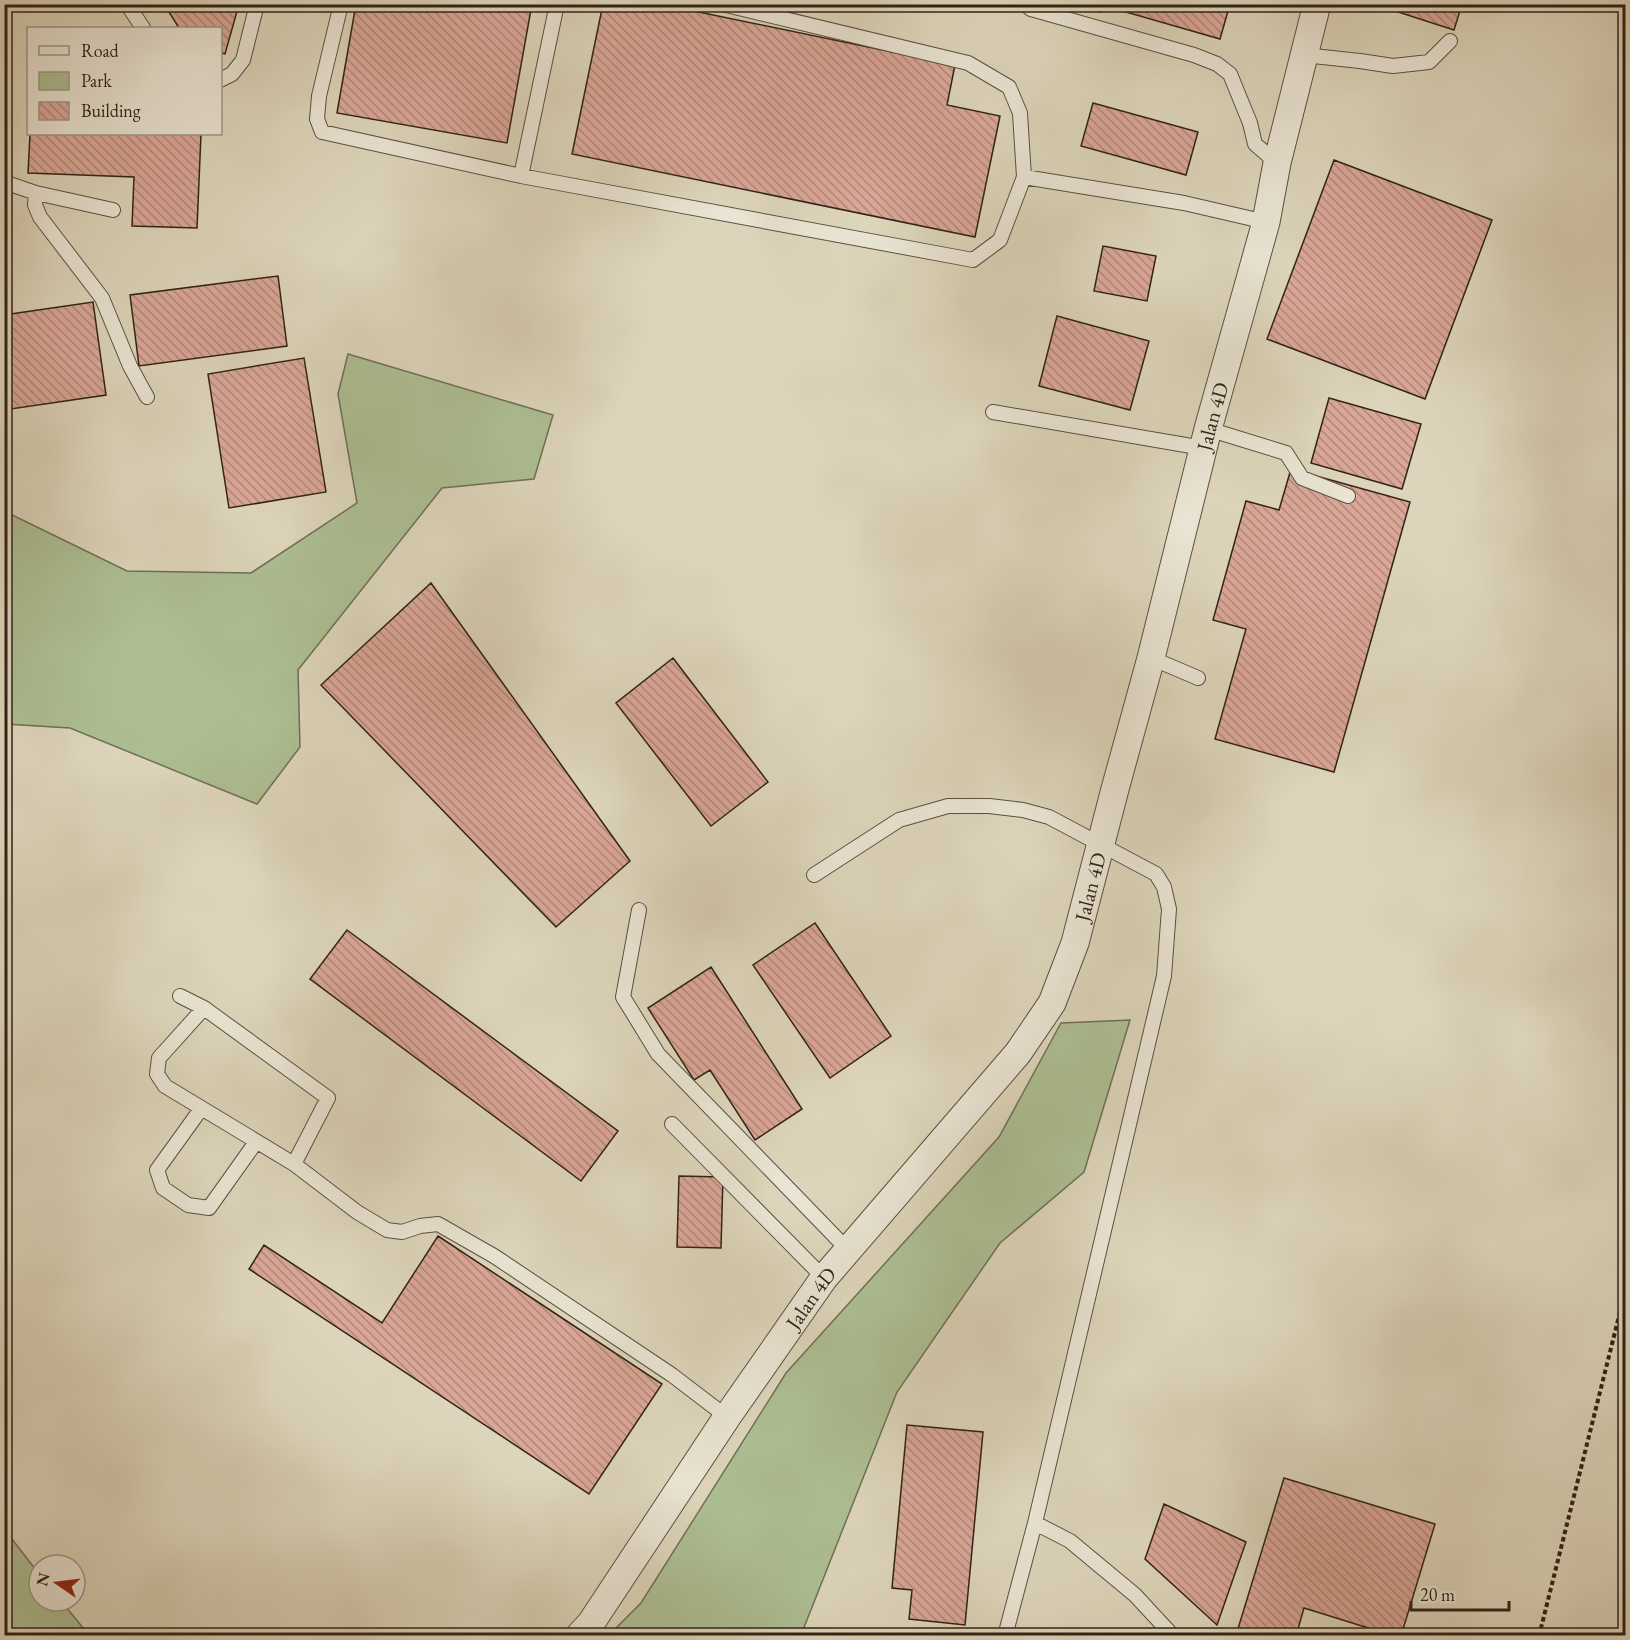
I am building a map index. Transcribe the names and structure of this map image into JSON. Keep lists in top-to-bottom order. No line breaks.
{"streets":{"street":["Jalan 4D"]},"legend":["Road","Park","Building"],"scale_bar":"20 m","north":"left"}
